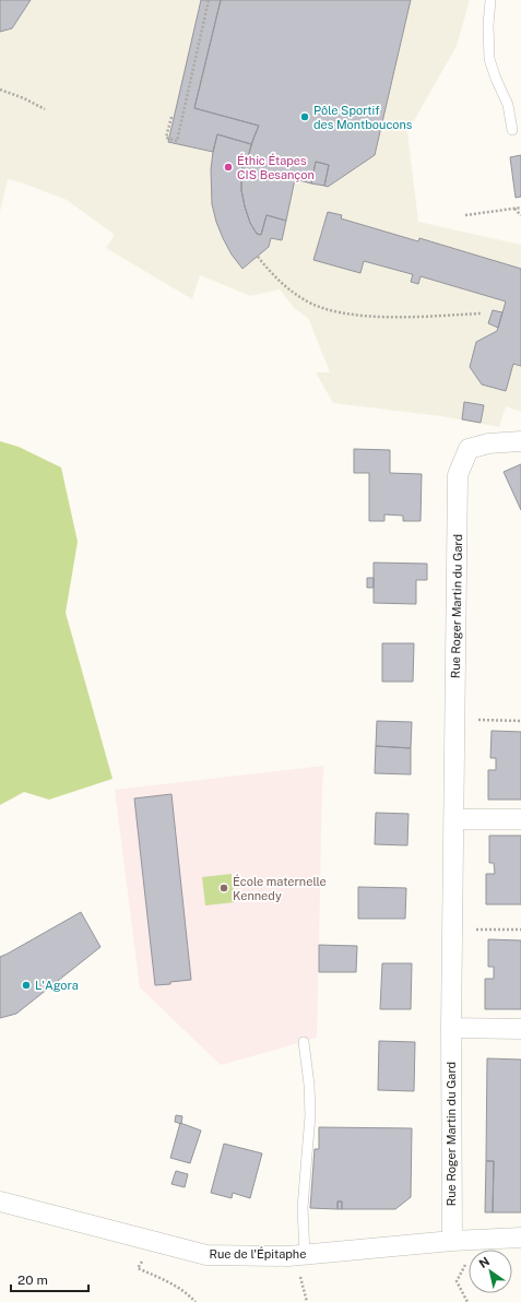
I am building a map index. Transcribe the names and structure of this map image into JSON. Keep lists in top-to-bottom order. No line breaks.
{"streets":{"street":["Rue Roger Martin du Gard","Rue de l'Épitaphe"]},"crossings":[["Rue Roger Martin du Gard","Rue de l'Épitaphe"]],"places":["Pôle Sportif des Montboucons","Éthic Étapes CIS Besançon","École maternelle Kennedy","L'Agora"],"scale_bar":"20 m","north":"top left"}
